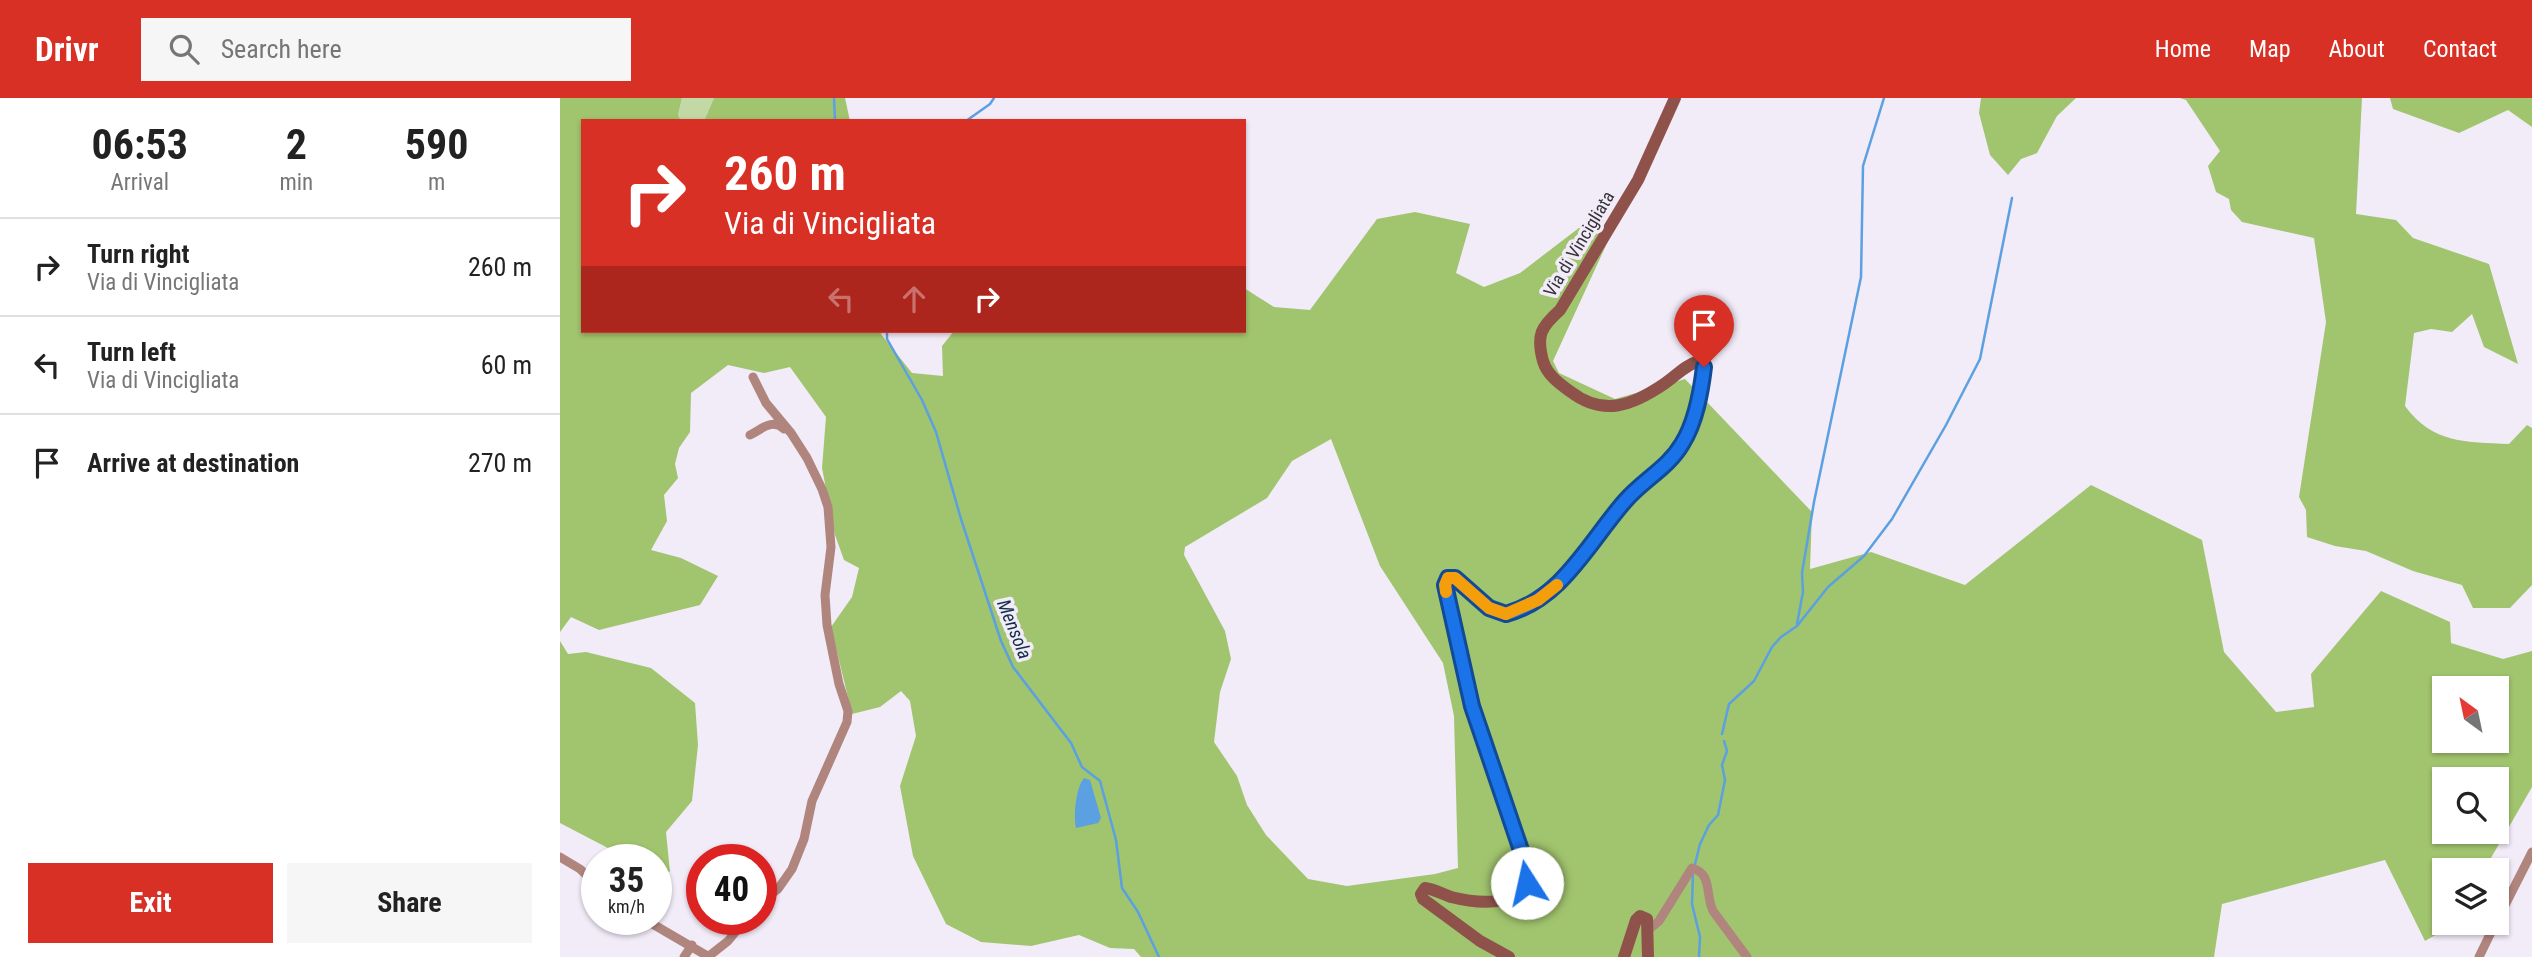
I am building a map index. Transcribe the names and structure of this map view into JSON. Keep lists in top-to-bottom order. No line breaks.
{"streets":{"street":["Via di Vincigliata"]},"water":["Mensola"],"north":"top left","page":{"header":"Drivr","search":"Search here","nav":["Home","Map","About","Contact"],"eta":["06:53","Arrival","2","min","590","m"],"turn":["260 m","Via di Vincigliata"],"list":[{"name":"Turn right","note":"Via di Vincigliata","value":"260 m"},{"name":"Turn left","note":"Via di Vincigliata","value":"60 m"},{"name":"Arrive at destination","value":"270 m"}],"speed":"35 km/h","limit":"40","buttons":["Exit","Share"]}}
